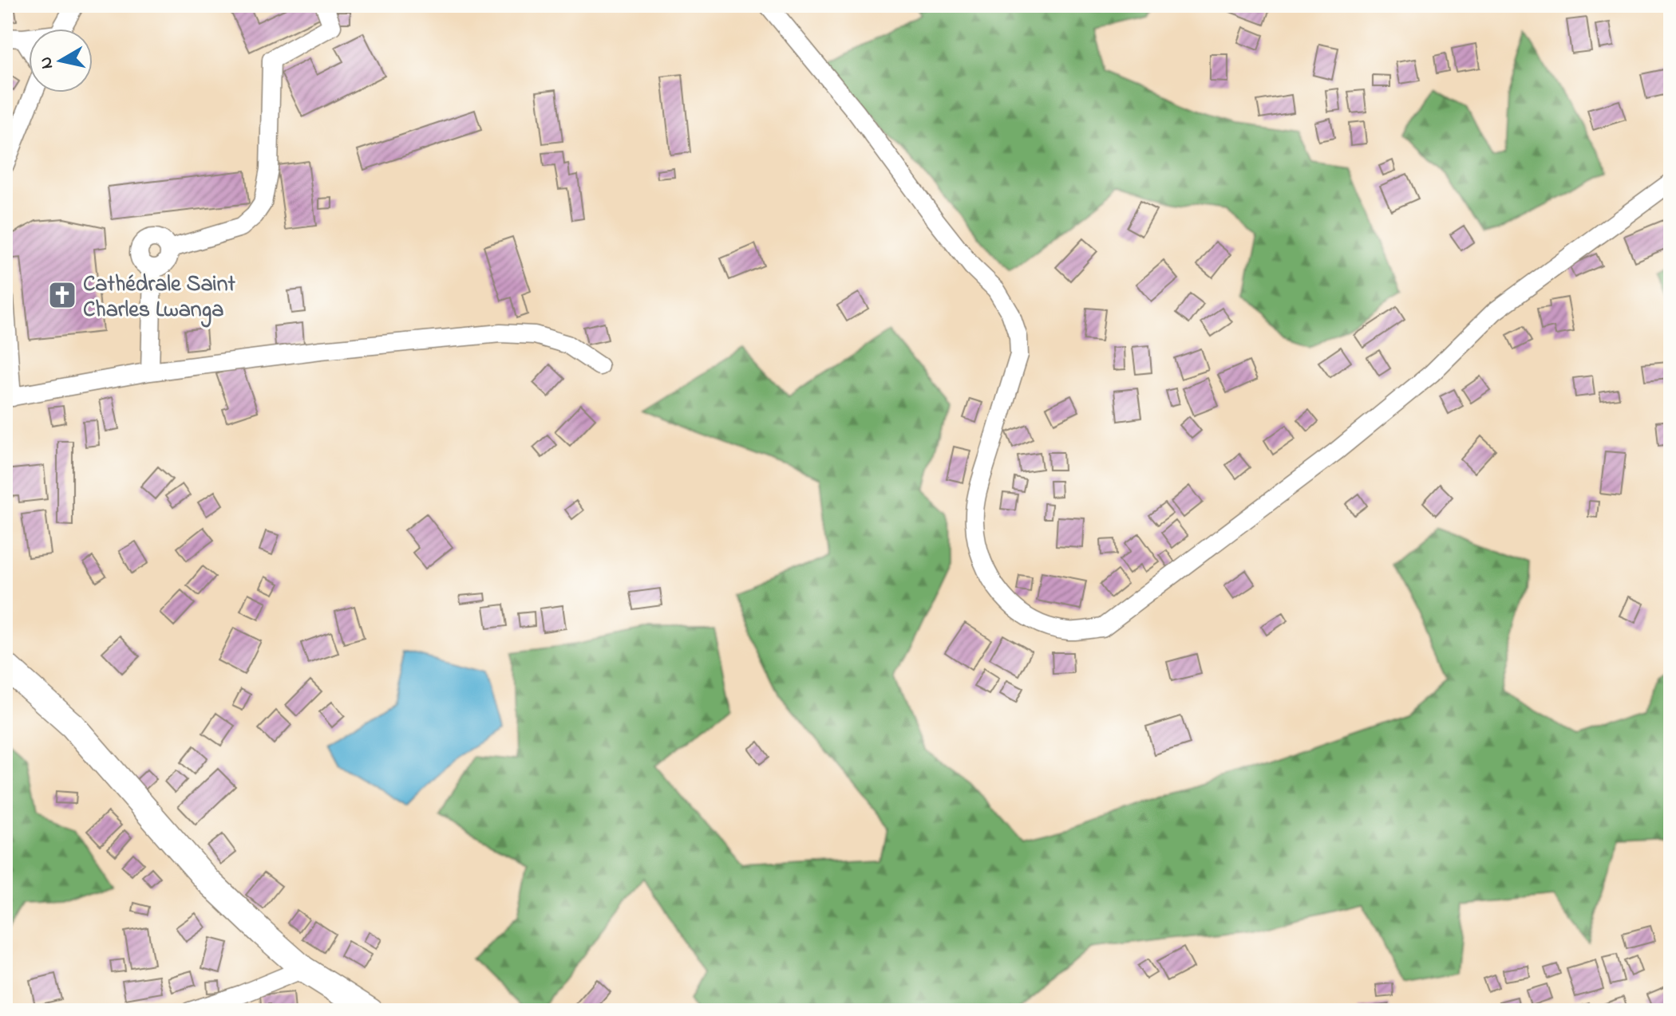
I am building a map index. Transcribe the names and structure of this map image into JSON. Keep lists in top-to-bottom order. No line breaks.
{"places":{"church":["Cathédrale Saint Charles Lwanga"]},"north":"left"}
